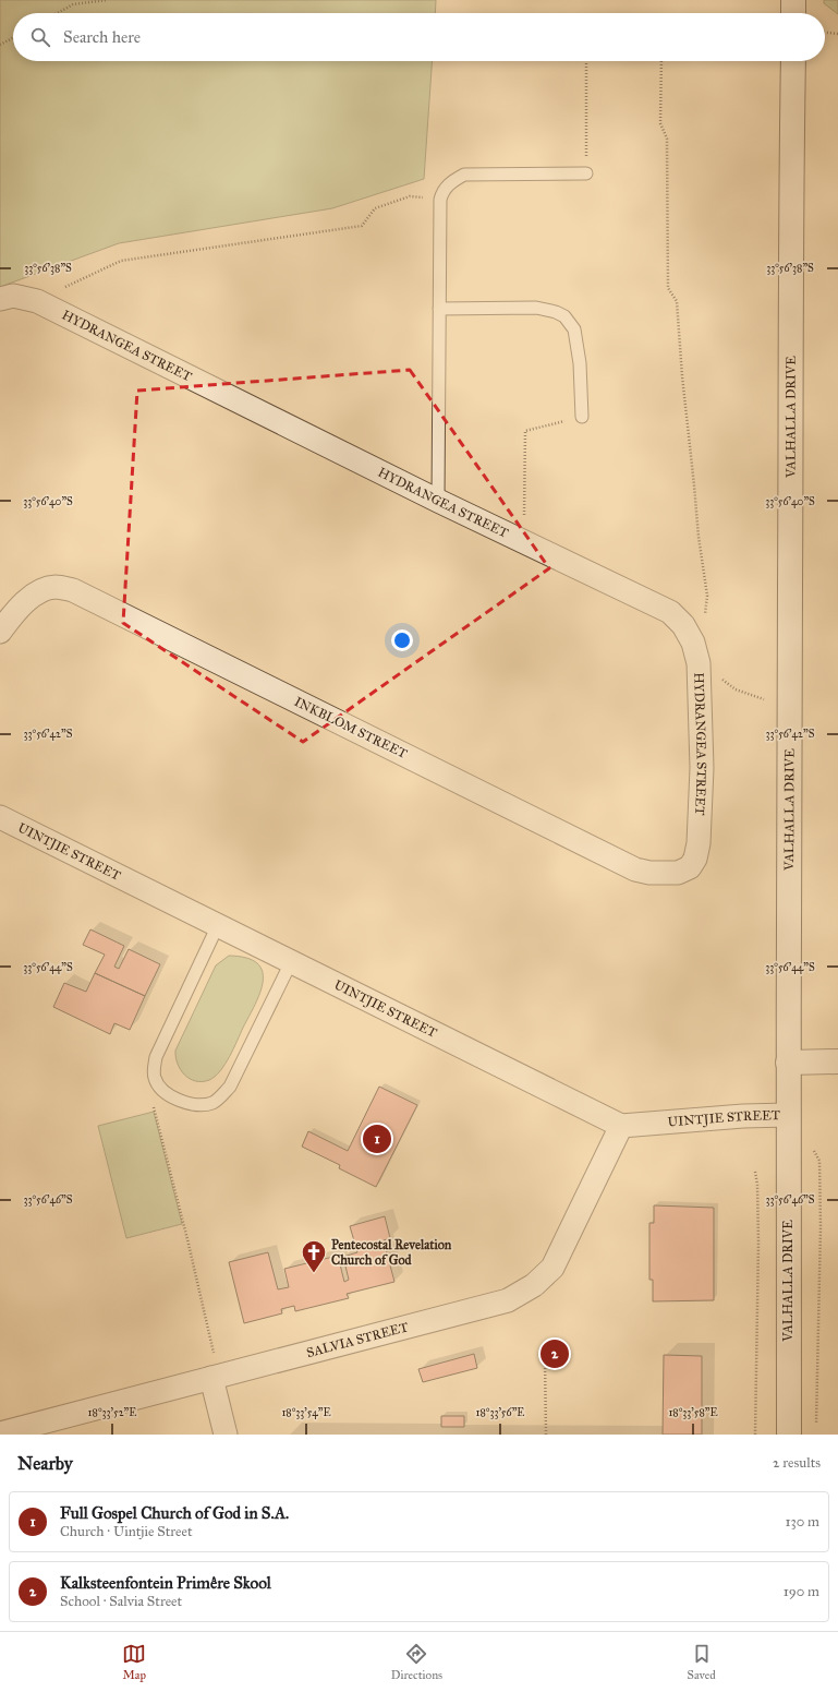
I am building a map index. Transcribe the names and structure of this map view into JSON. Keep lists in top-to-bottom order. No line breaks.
{"streets":{"main road":["VALHALLA DRIVE"],"street":["HYDRANGEA STREET","INKBLOM STREET","UINTJIE STREET","SALVIA STREET"]},"crossings":[["HYDRANGEA STREET","INKBLOM STREET"],["VALHALLA DRIVE","UINTJIE STREET"],["UINTJIE STREET","SALVIA STREET"]],"places":{"church":["Pentecostal Revelation Church of God"]},"page":{"search":"Search here","pins":["1","2"],"heading":["Nearby","2 results"],"list":[{"mark":"1","name":"Full Gospel Church of God in S.A.","note":"Church · Uintjie Street","value":"130 m"},{"mark":"2","name":"Kalksteenfontein Primêre Skool","note":"School · Salvia Street","value":"190 m"}],"nav":["Map","Directions","Saved"]},"coordinates":["33°56'38\"S","33°56'40\"S","33°56'42\"S","33°56'44\"S","33°56'46\"S","18°33'52\"E","18°33'54\"E","18°33'56\"E","18°33'58\"E"]}
